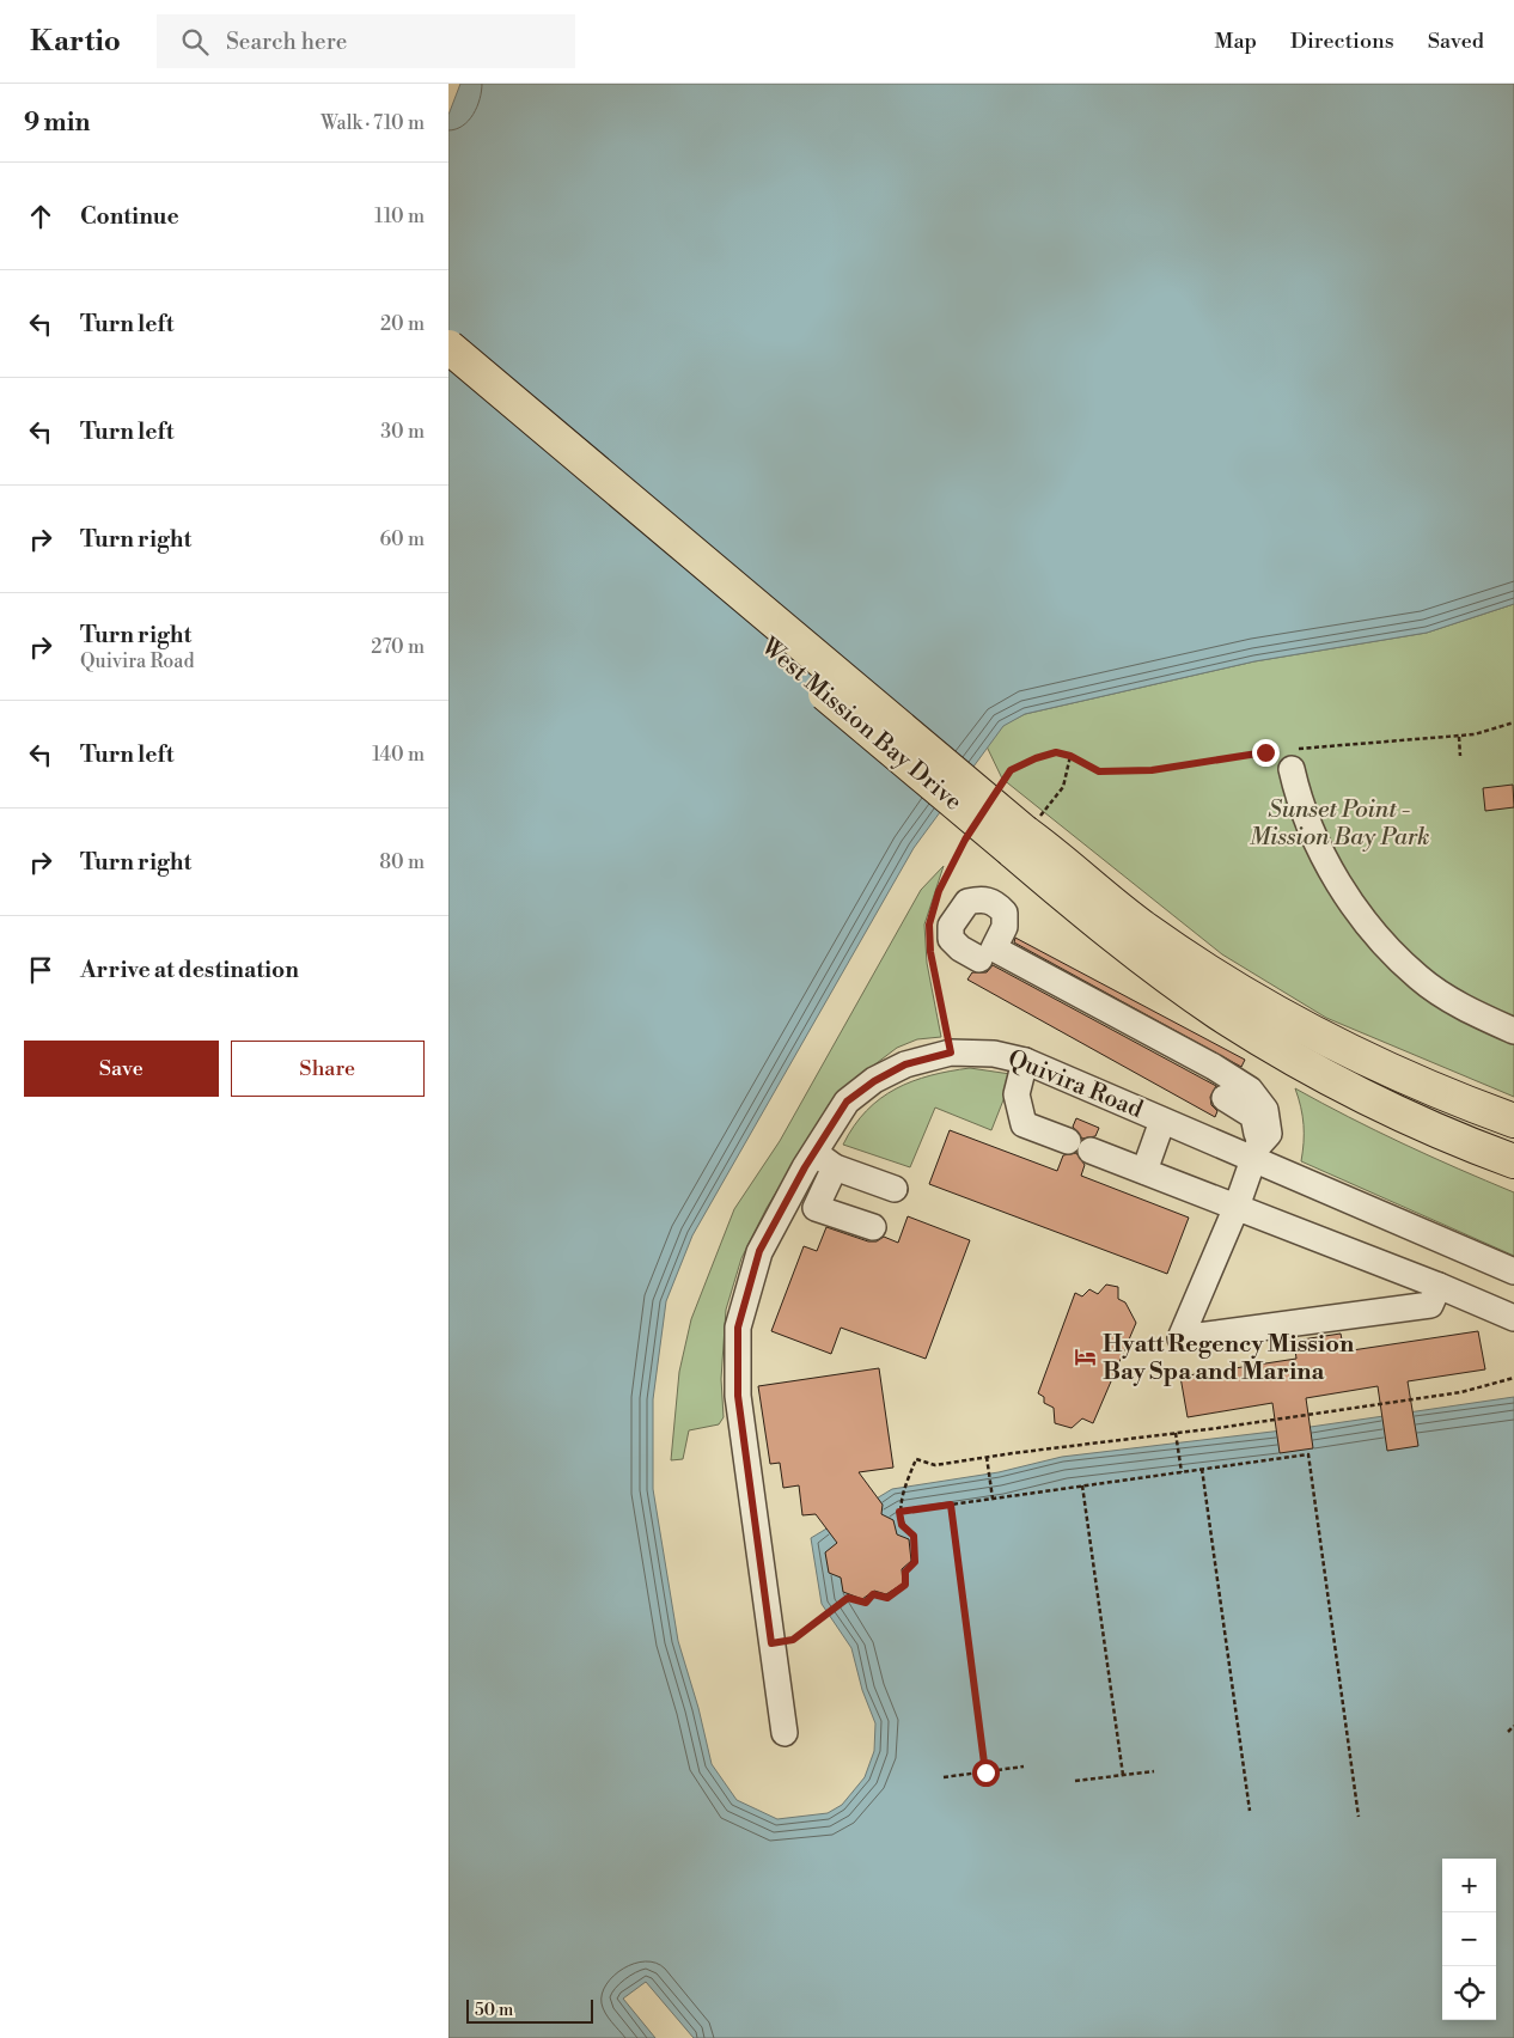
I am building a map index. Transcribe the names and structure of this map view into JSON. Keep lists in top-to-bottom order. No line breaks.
{"streets":{"main road":["West Mission Bay Drive"],"street":["Quivira Road"]},"parks":["Sunset Point - Mission Bay Park"],"places":{"hotel":["Hyatt Regency Mission Bay Spa and Marina"]},"scale_bar":"50 m","page":{"header":"Kartio","search":"Search here","nav":["Map","Directions","Saved"],"heading":["9 min","Walk · 710 m"],"list":[["Continue","110 m"],["Turn left","20 m"],["Turn left","30 m"],["Turn right","60 m"],["Turn right","Quivira Road","270 m"],["Turn left","140 m"],["Turn right","80 m"],"Arrive at destination"],"buttons":["Save","Share"],"map_buttons":["+","−"],"scale":"50 m"}}
